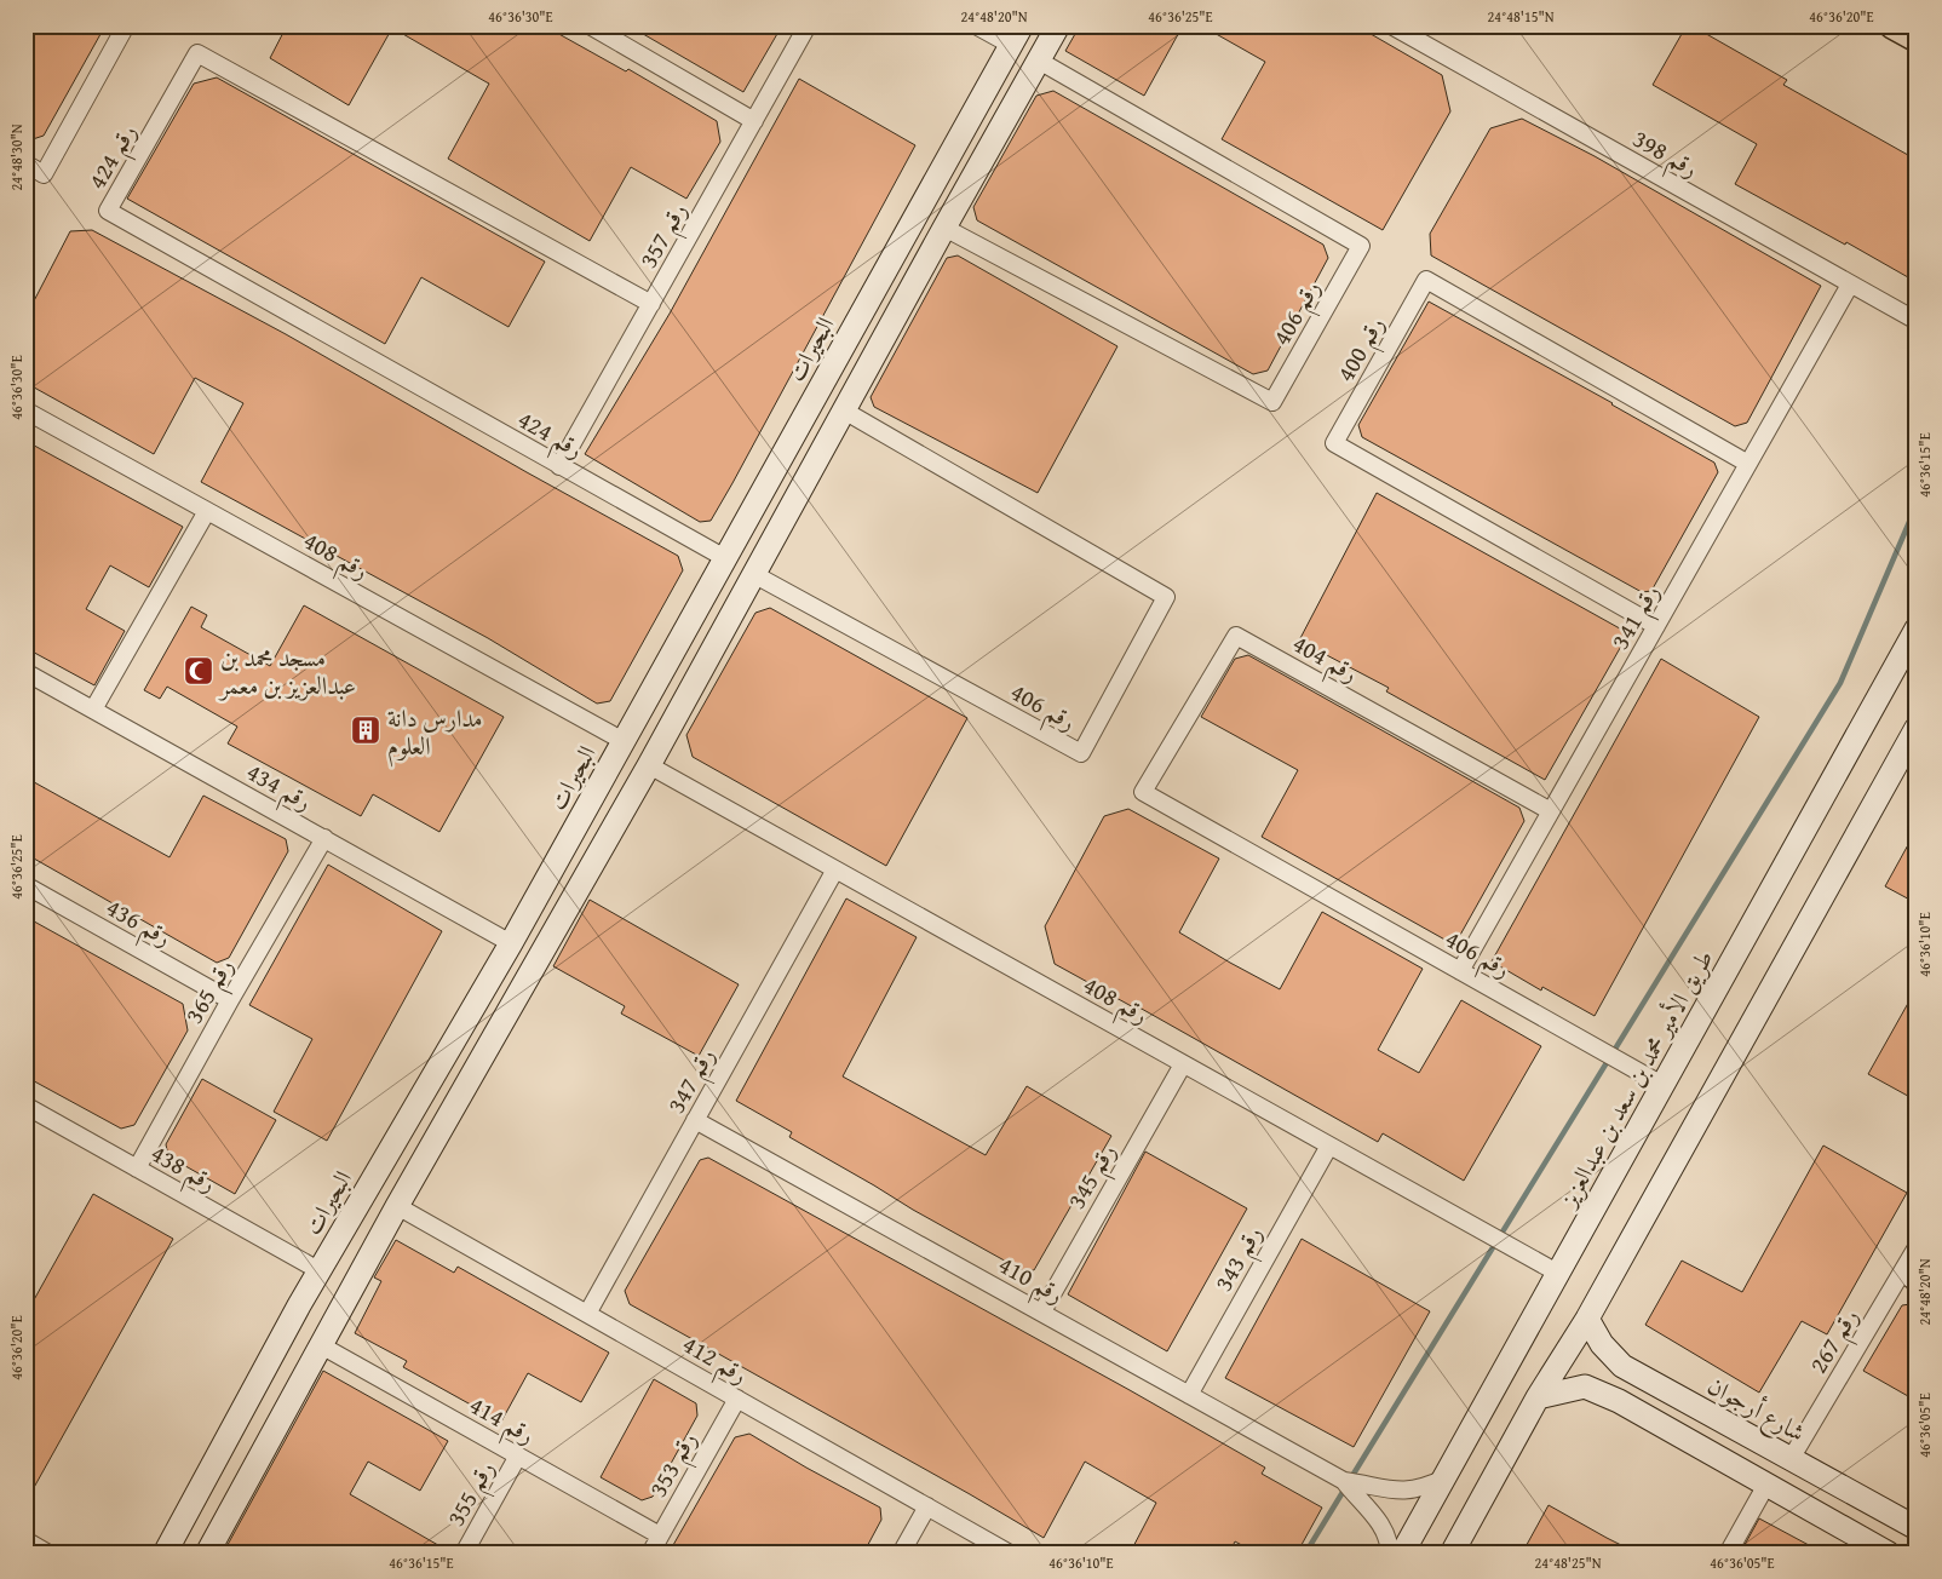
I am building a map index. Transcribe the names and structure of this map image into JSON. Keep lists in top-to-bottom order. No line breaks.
{"streets":{"street":["رقم 398","رقم 424","رقم 357","رقم 406","البحيرات","رقم 400","رقم 408","رقم 341","رقم 404","رقم 434","رقم 436","رقم 365","طريق الأمير محمد بن سعد بن عبدالعزيز","رقم 347","رقم 438","رقم 345","رقم 343","رقم 410","رقم 267","رقم 412","شارع أرجوان","رقم 414","رقم 353","رقم 355"]},"crossings":[["رقم 398","رقم 341"],["رقم 424","رقم 357"],["رقم 424","البحيرات"],["رقم 406","رقم 341"],["رقم 406","رقم 404"],["رقم 406","طريق الأمير محمد بن سعد بن عبدالعزيز"],["البحيرات","رقم 408"],["البحيرات","رقم 434"],["البحيرات","رقم 438"],["رقم 400","رقم 341"],["رقم 408","طريق الأمير محمد بن سعد بن عبدالعزيز"],["رقم 408","رقم 347"],["رقم 408","رقم 345"],["رقم 408","رقم 343"],["رقم 341","رقم 404"],["رقم 434","رقم 365"],["رقم 436","رقم 365"],["رقم 365","رقم 438"],["رقم 347","رقم 410"],["رقم 347","رقم 412"],["رقم 345","رقم 410"],["رقم 343","رقم 410"],["رقم 267","شارع أرجوان"],["رقم 412","رقم 353"],["رقم 414","رقم 353"],["رقم 414","رقم 355"]],"places":{"mosque":["مسجد محمد بن عبدالعزيز بن معمر"],"building":["مدارس دانة العلوم"]},"coordinates":["46°36'30\"E","24°48'20\"N","46°36'25\"E","24°48'15\"N","46°36'20\"E","24°48'30\"N","46°36'15\"E","46°36'10\"E","46°36'05\"E","24°48'25\"N"]}
